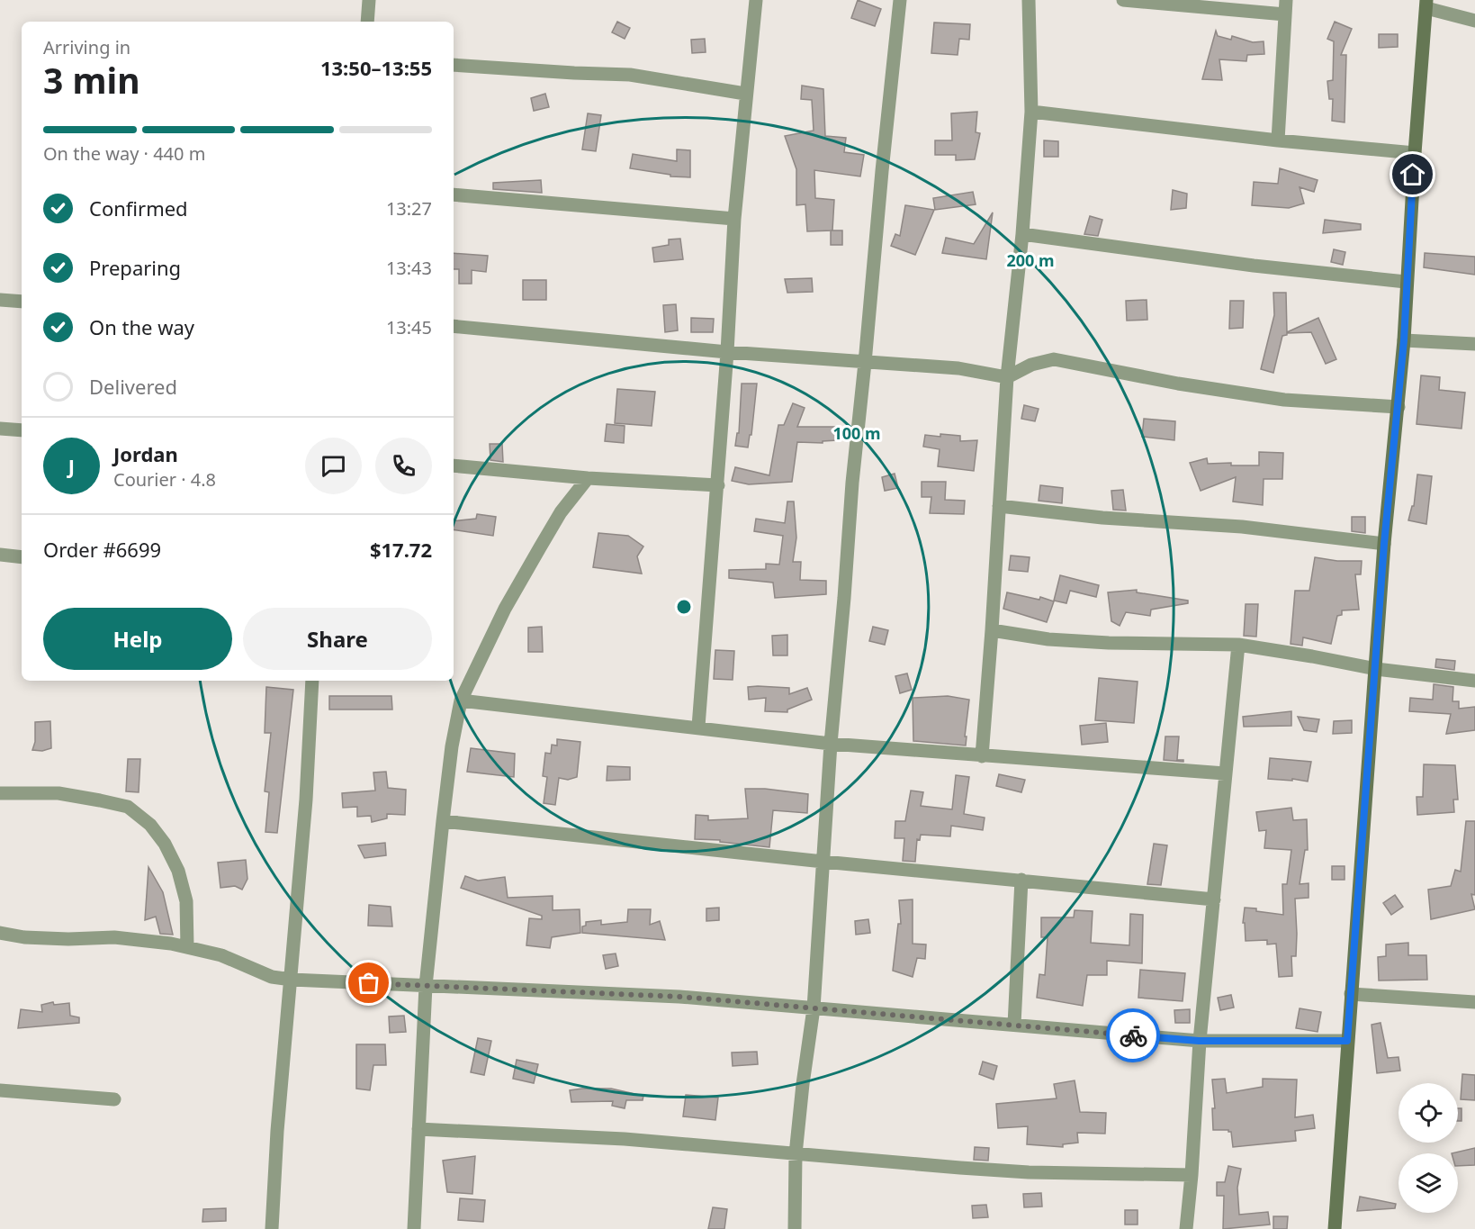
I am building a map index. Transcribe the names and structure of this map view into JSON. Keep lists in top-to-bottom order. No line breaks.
{"page":{"heading":["3 min","Arriving in","13:50–13:55"],"panel":["Jordan","Courier · 4.8","Order #6699","$17.72"],"bar":"On the way · 440 m","list":[["Confirmed","13:27"],["Preparing","13:43"],["On the way","13:45"],"Delivered"],"round":"J","buttons":["Help","Share"]},"rings":["200 m","100 m"]}
